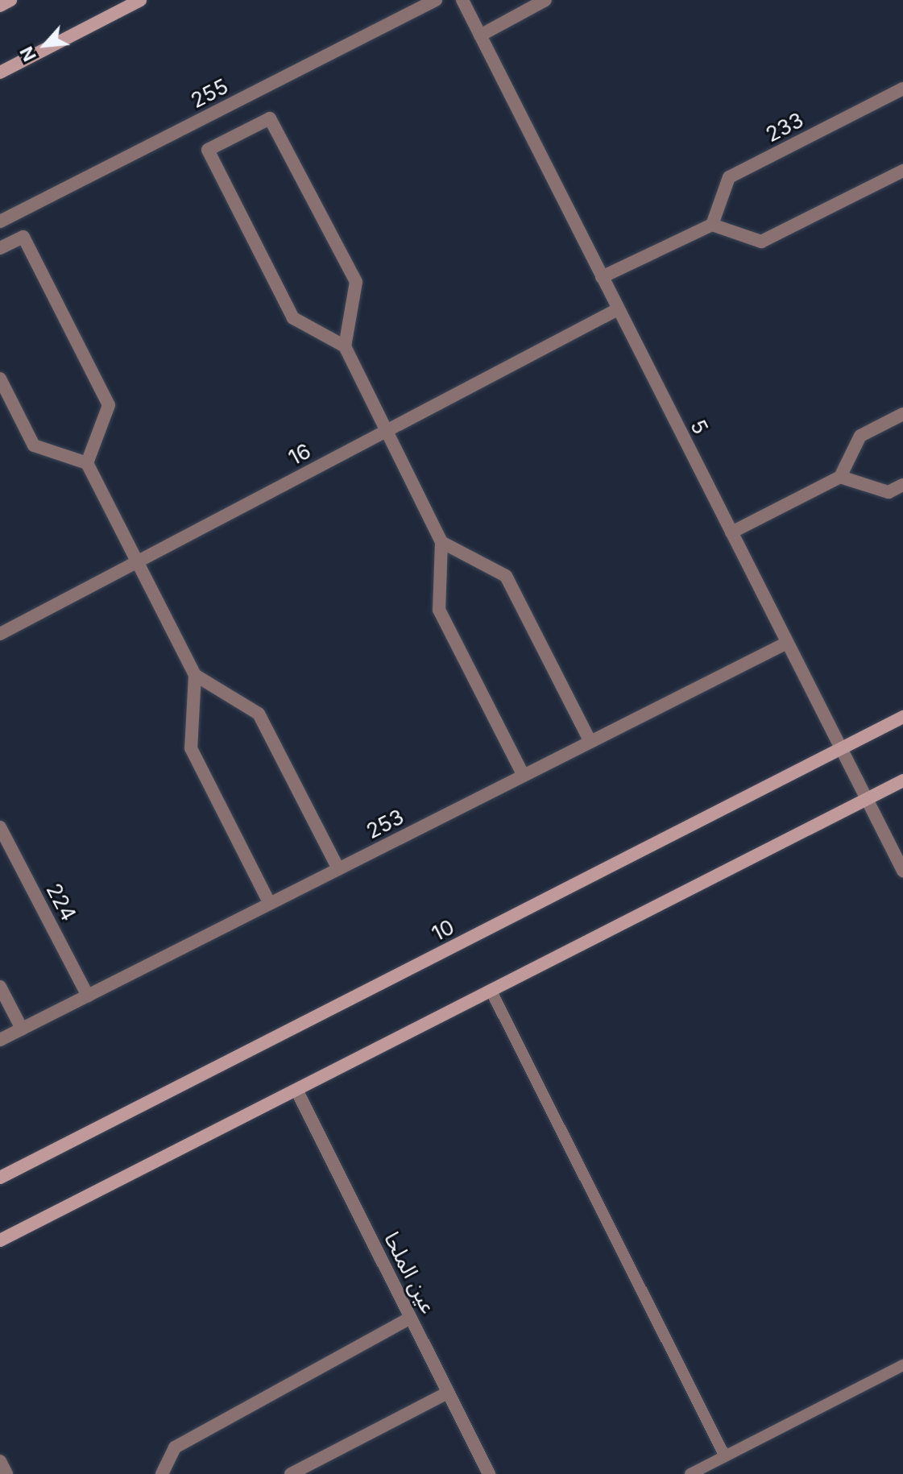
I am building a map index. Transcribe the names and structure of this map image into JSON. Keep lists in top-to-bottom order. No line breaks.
{"streets":{"street":["255","233","5","16","253","224","10","عين الملحا"]},"crossings":[["5","16"],["5","253"],["5","10"],["253","224"]],"north":"bottom left"}
